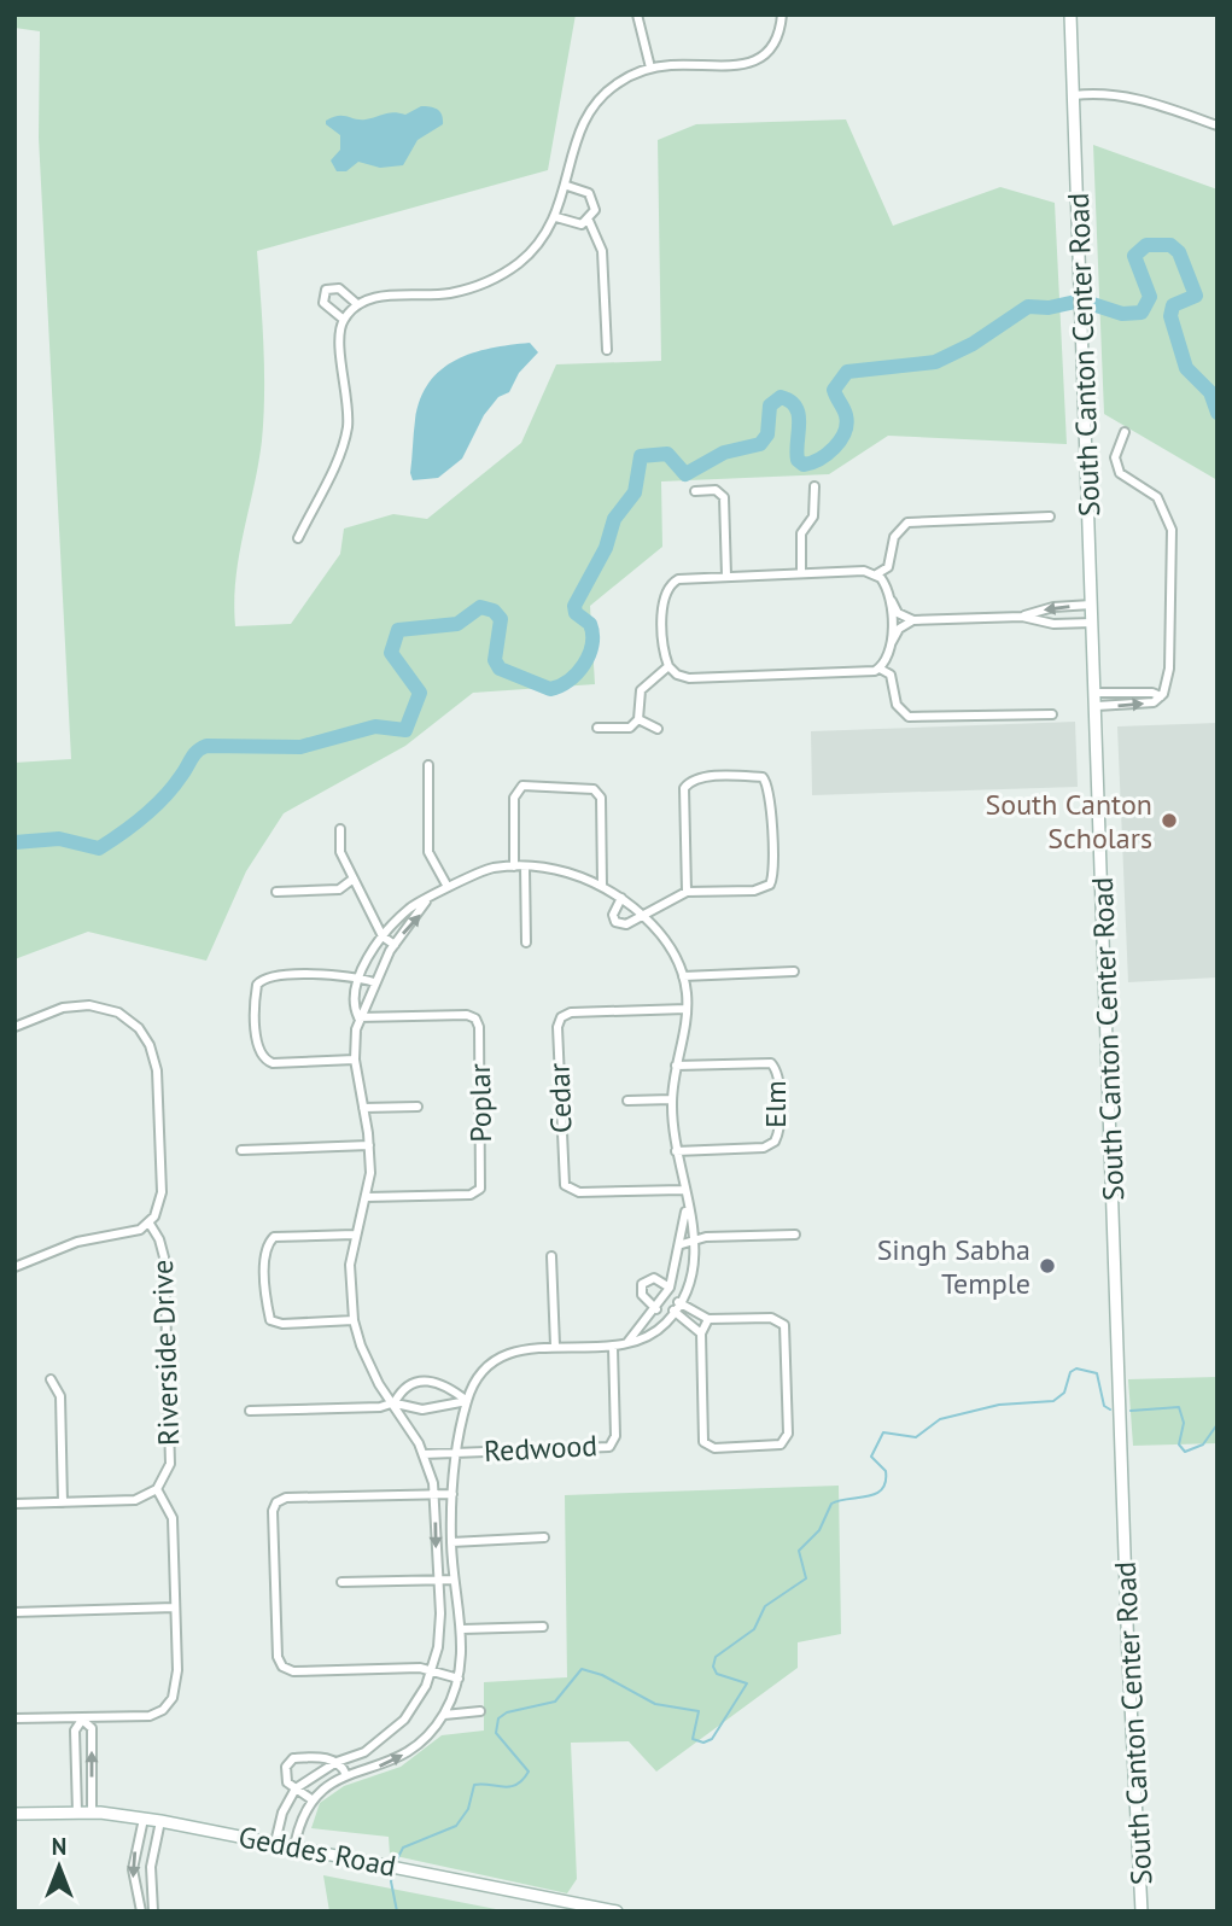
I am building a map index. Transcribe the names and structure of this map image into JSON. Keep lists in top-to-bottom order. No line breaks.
{"streets":{"main road":["South Canton Center Road","Geddes Road"],"street":["Cedar","Poplar","Elm","Riverside Drive","Redwood"]},"places":["South Canton Scholars","Singh Sabha Temple"],"north":"top"}
